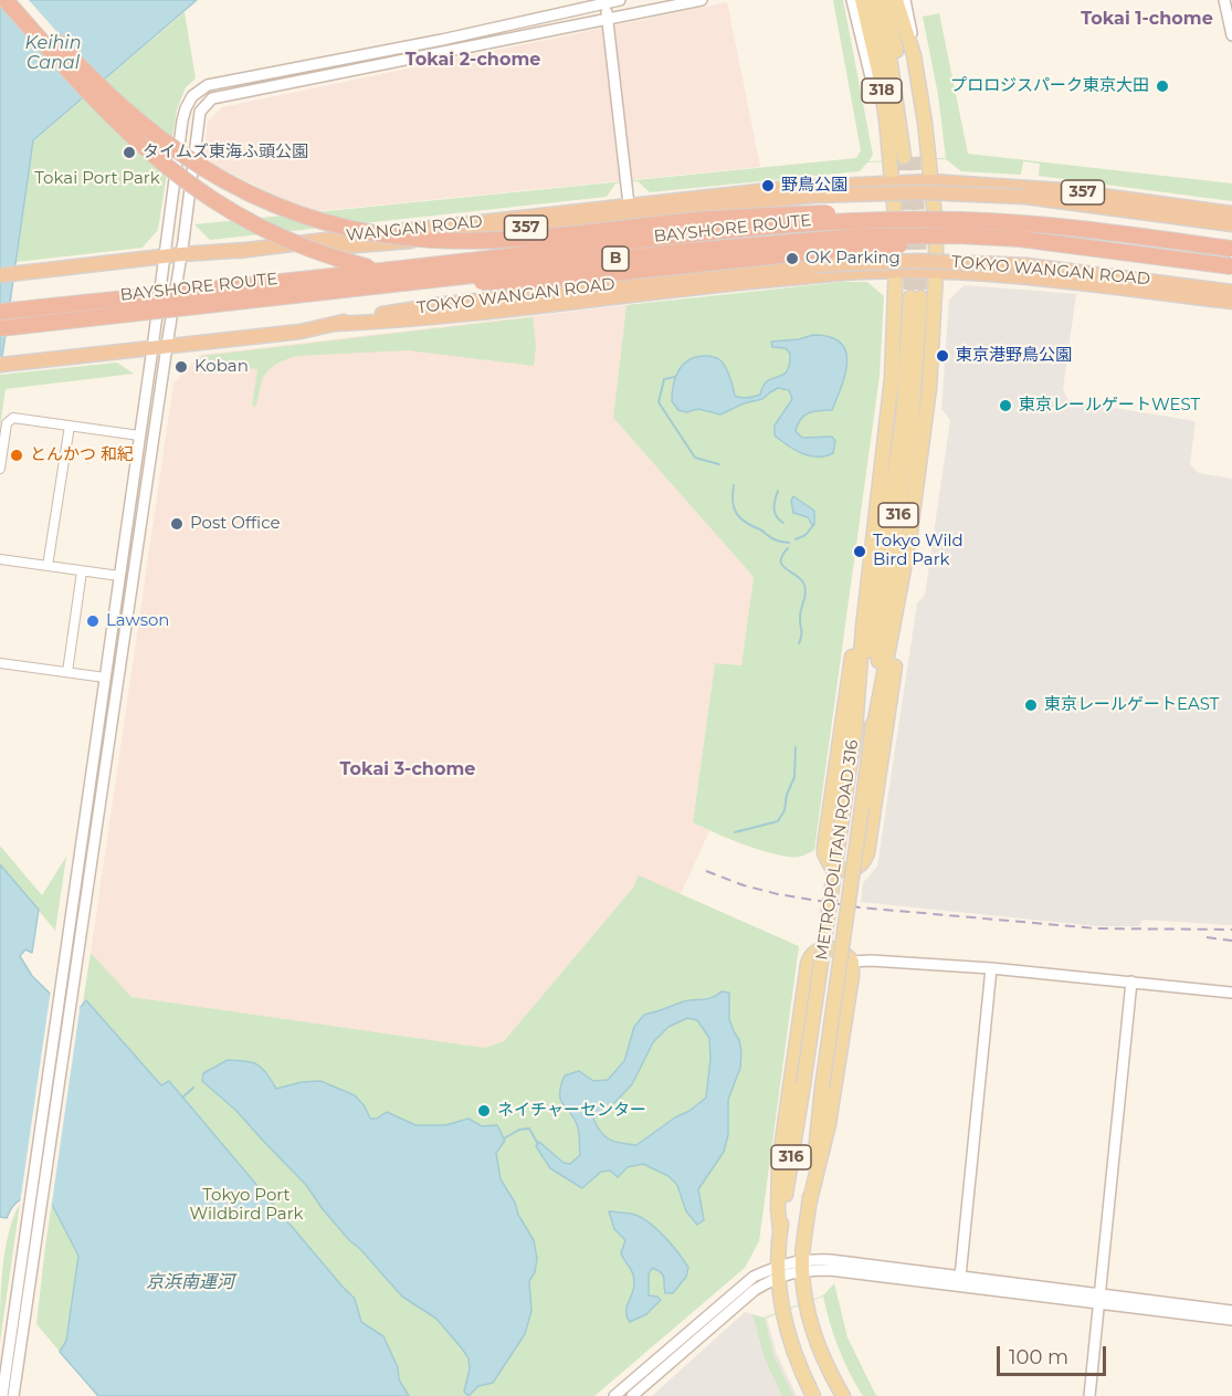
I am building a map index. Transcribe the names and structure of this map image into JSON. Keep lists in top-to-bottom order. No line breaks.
{"streets":{"highway":["357","WANGAN ROAD","BAYSHORE ROUTE","B","TOKYO WANGAN ROAD"],"main road":["318","316","METROPOLITAN ROAD 316"]},"crossings":[["318","357"],["318","316"],["357","WANGAN ROAD"],["357","316"],["BAYSHORE ROUTE","B"],["316","METROPOLITAN ROAD 316"]],"districts":["Tokai 1-chome","Tokai 2-chome","Tokai 3-chome"],"water":["Keihin Canal","京浜南運河"],"parks":["Tokai Port Park","Tokyo Port Wildbird Park"],"places":["プロロジスパーク東京大田","タイムズ東海ふ頭公園","野鳥公園","OK Parking","東京港野鳥公園","Koban","東京レールゲートWEST","とんかつ 和紀","Post Office","Tokyo Wild Bird Park","Lawson","東京レールゲートEAST","ネイチャーセンター"],"scale_bar":"100 m"}
